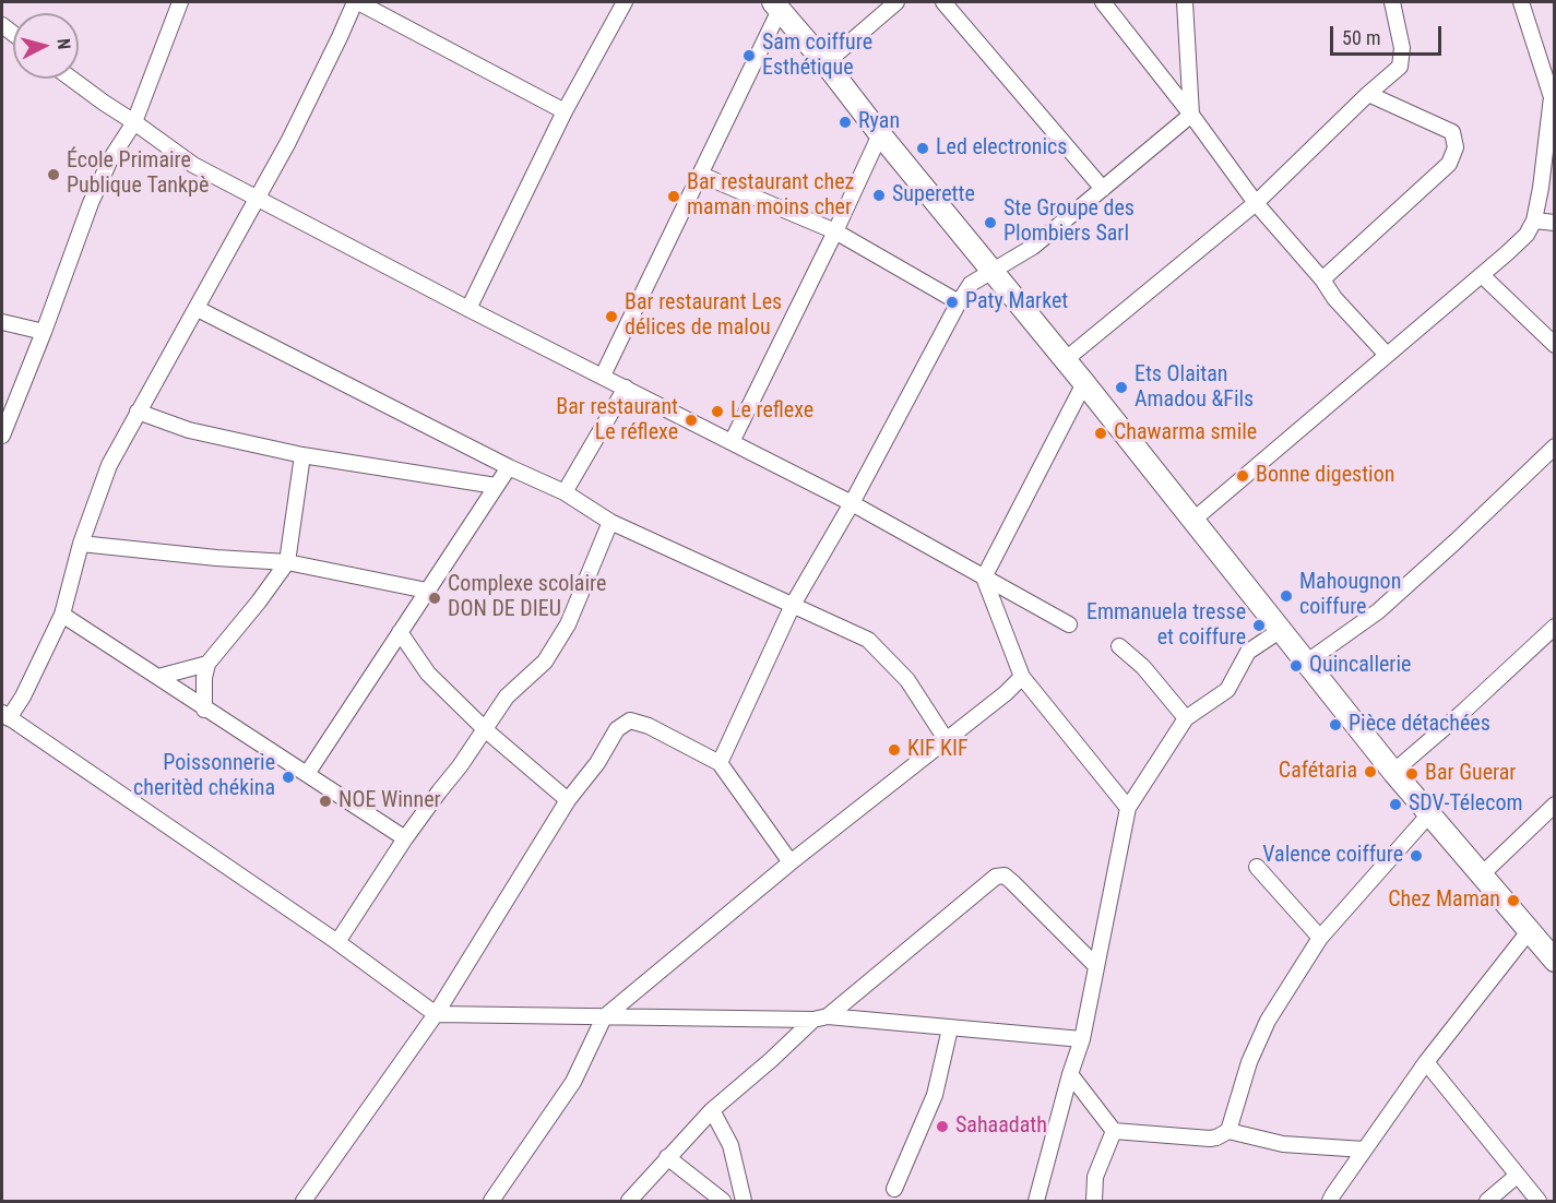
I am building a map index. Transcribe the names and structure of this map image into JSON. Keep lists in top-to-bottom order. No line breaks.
{"places":["Sam coiffure Esthétique","Ryan","Led electronics","École Primaire Publique Tankpè","Superette","Bar restaurant chez maman moins cher","Ste Groupe des Plombiers Sarl","Paty Market","Bar restaurant Les délices de malou","Ets Olaitan Amadou &Fils","Le reflexe","Bar restaurant Le réflexe","Chawarma smile","Bonne digestion","Mahougnon coiffure","Complexe scolaire DON DE DIEU","Emmanuela tresse et coiffure","Quincallerie","Pièce détachées","KIF KIF","Cafétaria","Bar Guerar","Poissonnerie cheritèd chékina","NOE Winner","SDV-Télecom","Valence coiffure","Chez Maman","Sahaadath"],"scale_bar":"50 m","north":"right"}
